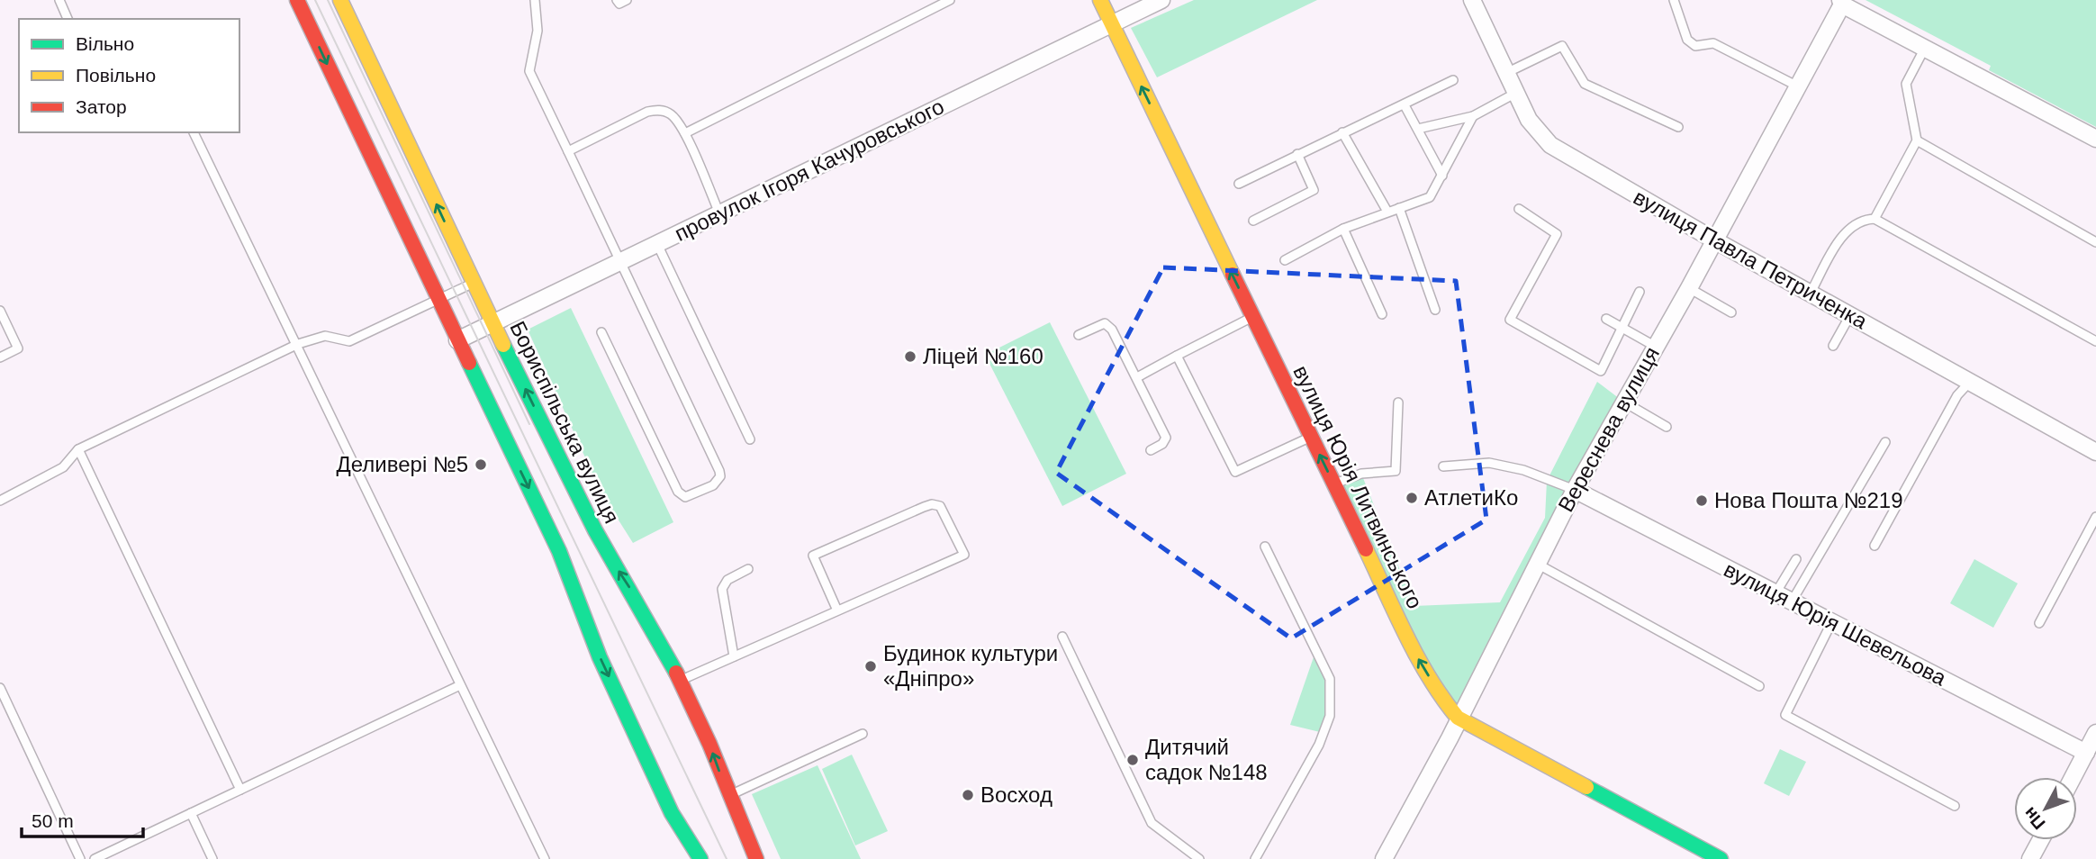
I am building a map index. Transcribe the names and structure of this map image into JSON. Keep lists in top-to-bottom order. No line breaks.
{"streets":{"main road":["Бориспільська вулиця","вулиця Юрія Литвинського"],"street":["провулок Ігоря Качуровського","вулиця Павла Петриченка","Вереснева вулиця","вулиця Юрія Шевельова"]},"crossings":[["провулок Ігоря Качуровського","Бориспільська вулиця"],["провулок Ігоря Качуровського","вулиця Юрія Литвинського"],["вулиця Павла Петриченка","Вереснева вулиця"],["Вереснева вулиця","вулиця Юрія Литвинського"],["Вереснева вулиця","вулиця Юрія Шевельова"]],"one_way":["вулиця Юрія Литвинського"],"places":["Ліцей №160","Деливері №5","АтлетиКо","Нова Пошта №219","Будинок культури «Дніпро»","Дитячий садок №148","Восход"],"legend":["Вільно","Повільно","Затор"],"scale_bar":"50 m","north":"bottom left"}
